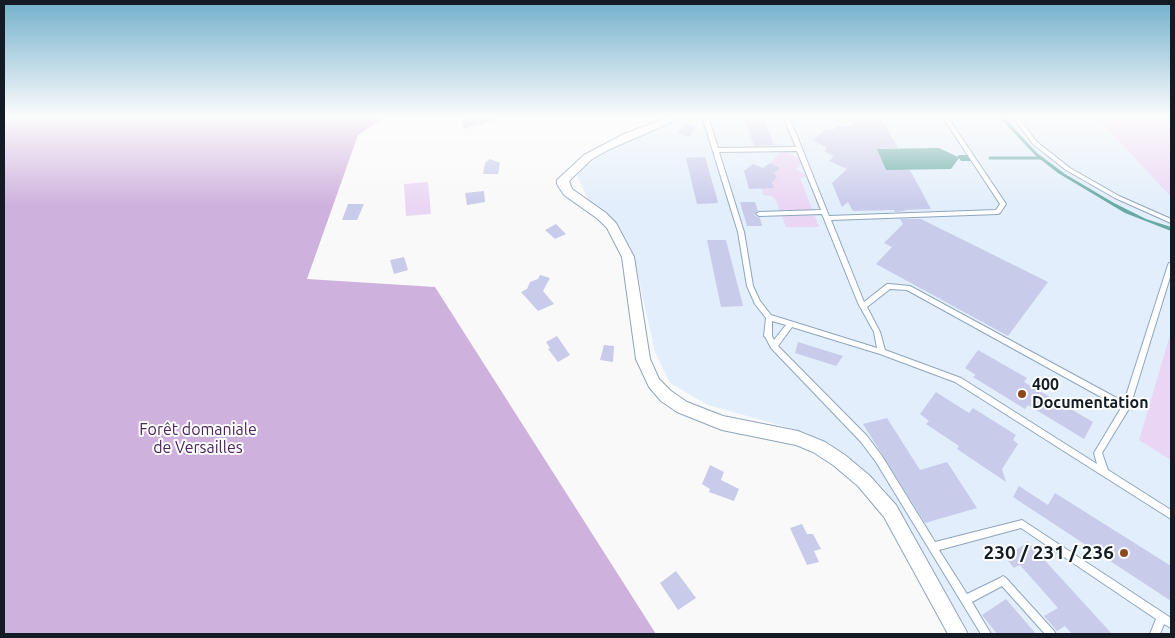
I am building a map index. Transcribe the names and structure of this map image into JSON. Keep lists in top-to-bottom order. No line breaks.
{"parks":["Forêt domaniale de Versailles"],"places":["400 Documentation","230 / 231 / 236"]}
